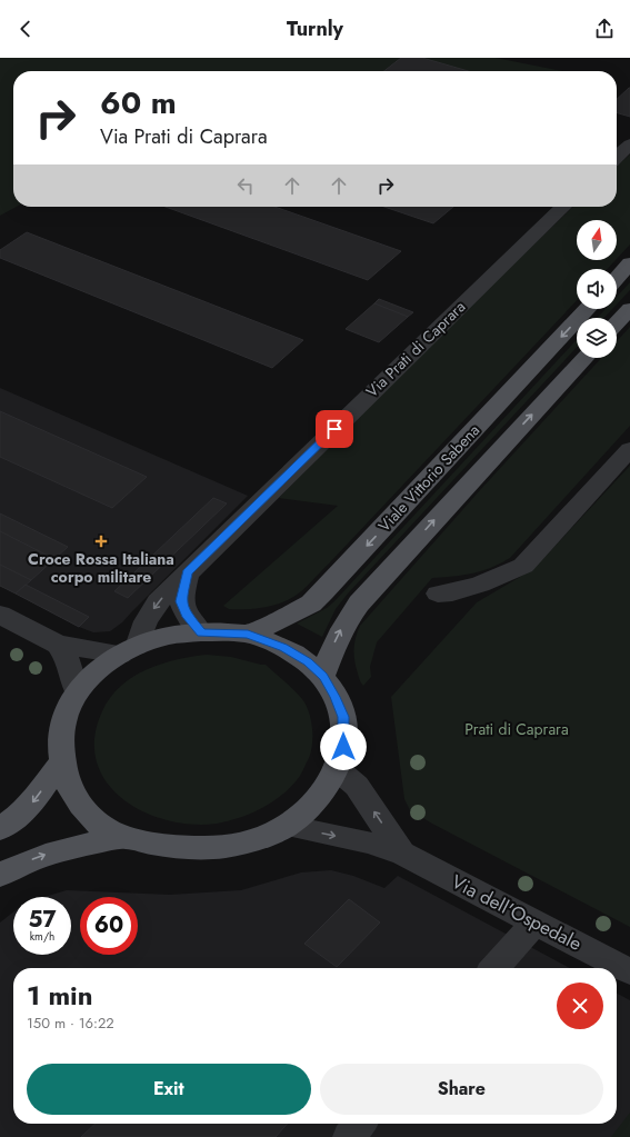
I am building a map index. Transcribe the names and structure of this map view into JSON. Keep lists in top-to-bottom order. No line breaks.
{"streets":{"main road":["Viale Vittorio Sabena"],"street":["Via Prati di Caprara","Via dell'Ospedale"]},"parks":["Prati di Caprara"],"places":{"health":["Croce Rossa Italiana corpo militare"]},"north":"top","page":{"header":"Turnly","turn":["60 m","Via Prati di Caprara"],"speed":"57 km/h","limit":"60","heading":["1 min","150 m · 16:22"],"buttons":["Exit","Share"]}}
